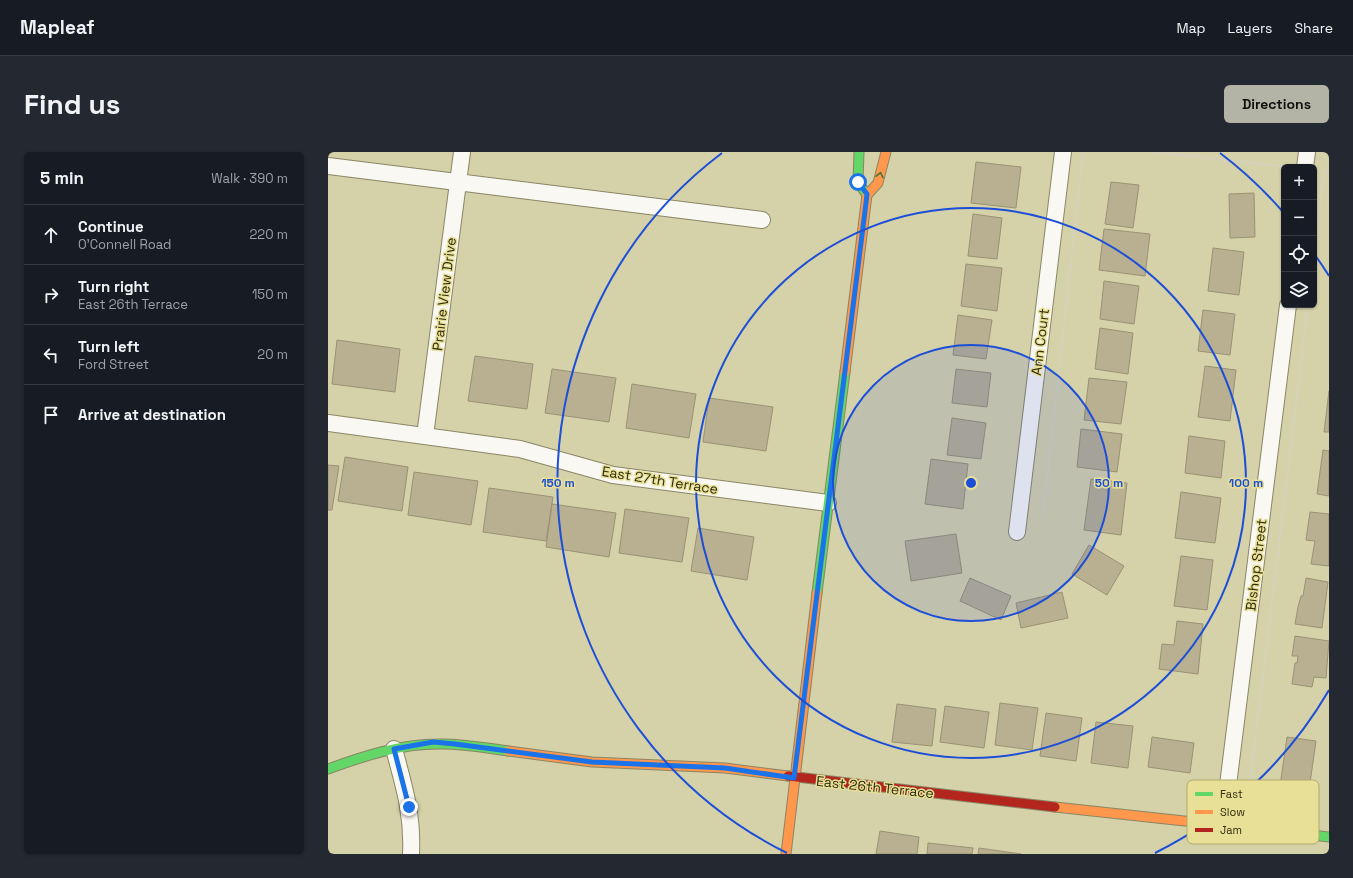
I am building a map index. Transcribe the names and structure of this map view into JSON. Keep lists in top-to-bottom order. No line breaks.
{"streets":{"street":["Prairie View Drive","Ann Court","East 27th Terrace","Bishop Street","East 26th Terrace"]},"crossings":[["Prairie View Drive","East 27th Terrace"]],"legend":["Fast","Slow","Jam"],"page":{"header":"Mapleaf","nav":["Map","Layers","Share"],"buttons":"Directions","title":"Find us","heading":["5 min","Walk · 390 m"],"map_buttons":["+","−"],"list":[["Continue","O'Connell Road","220 m"],["Turn right","East 26th Terrace","150 m"],["Turn left","Ford Street","20 m"],"Arrive at destination"]},"rings":["50 m","100 m","150 m"]}
